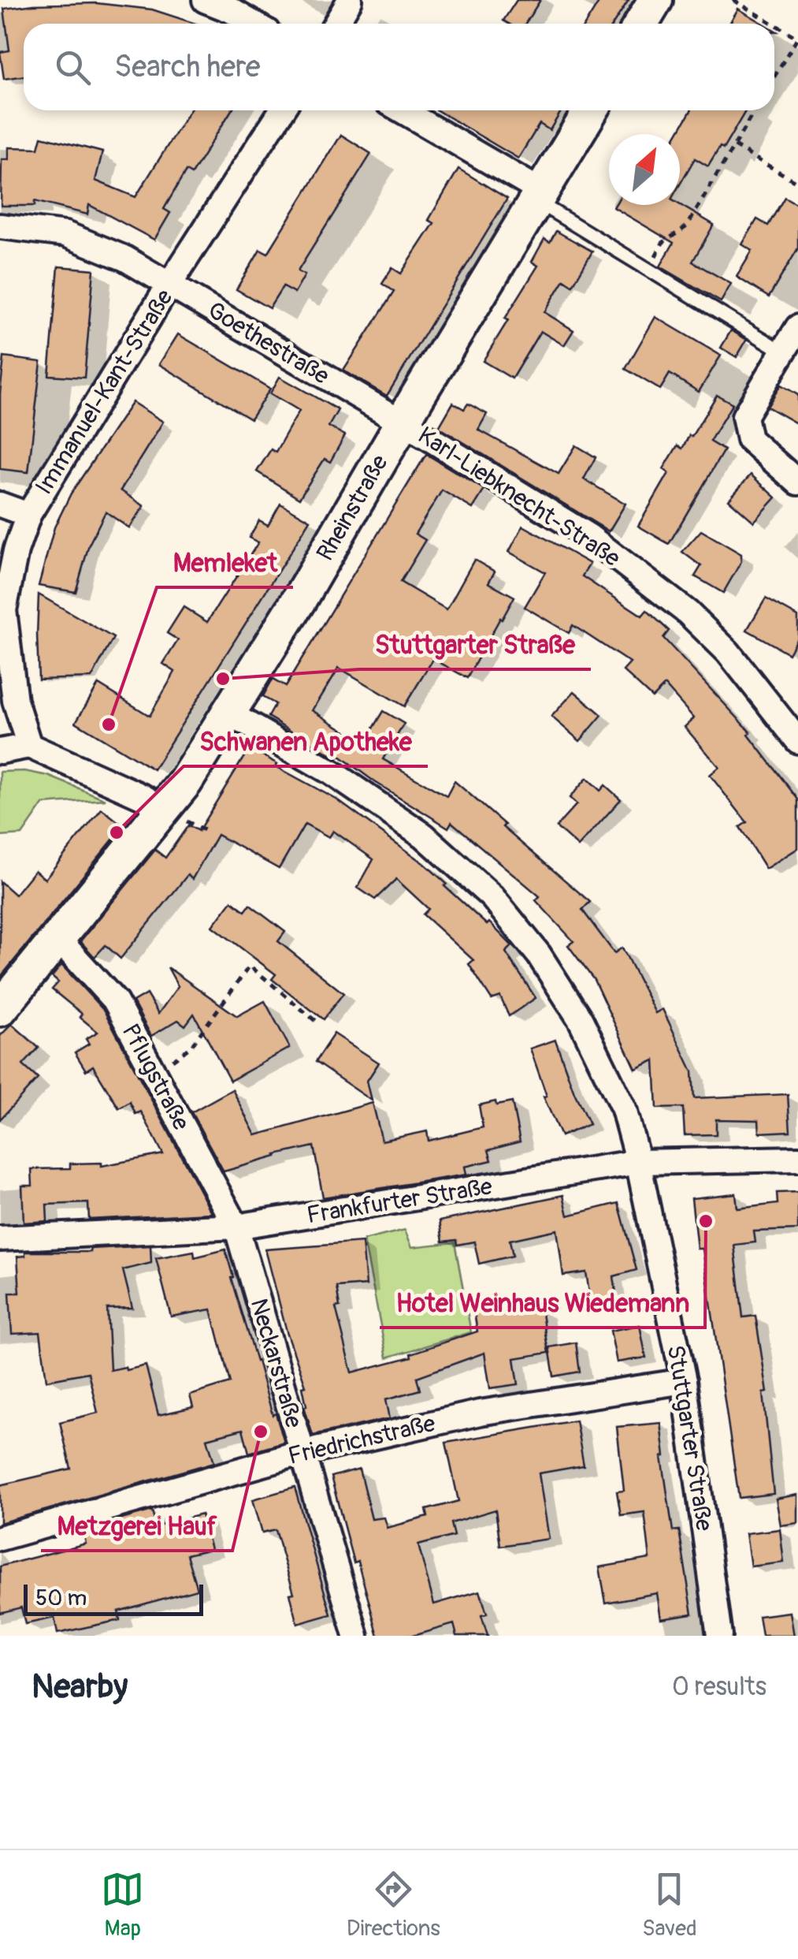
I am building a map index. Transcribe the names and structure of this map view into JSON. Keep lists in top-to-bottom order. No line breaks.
{"streets":{"main road":["Rheinstraße"],"street":["Goethestraße","Immanuel-Kant-Straße","Karl-Liebknecht-Straße","Pflugstraße","Frankfurter Straße","Neckarstraße","Stuttgarter Straße","Friedrichstraße"]},"crossings":[["Goethestraße","Immanuel-Kant-Straße"],["Goethestraße","Karl-Liebknecht-Straße"],["Goethestraße","Rheinstraße"],["Karl-Liebknecht-Straße","Rheinstraße"],["Rheinstraße","Pflugstraße"],["Rheinstraße","Stuttgarter Straße"],["Pflugstraße","Frankfurter Straße"],["Pflugstraße","Neckarstraße"],["Frankfurter Straße","Neckarstraße"],["Frankfurter Straße","Stuttgarter Straße"],["Neckarstraße","Friedrichstraße"],["Stuttgarter Straße","Friedrichstraße"]],"places":["Stuttgarter Straße","Memleket","Schwanen Apotheke","Hotel Weinhaus Wiedemann","Metzgerei Hauf"],"scale_bar":"50 m","north":"top right","page":{"search":"Search here","scale":"50 m","heading":["Nearby","0 results"],"nav":["Map","Directions","Saved"]}}
